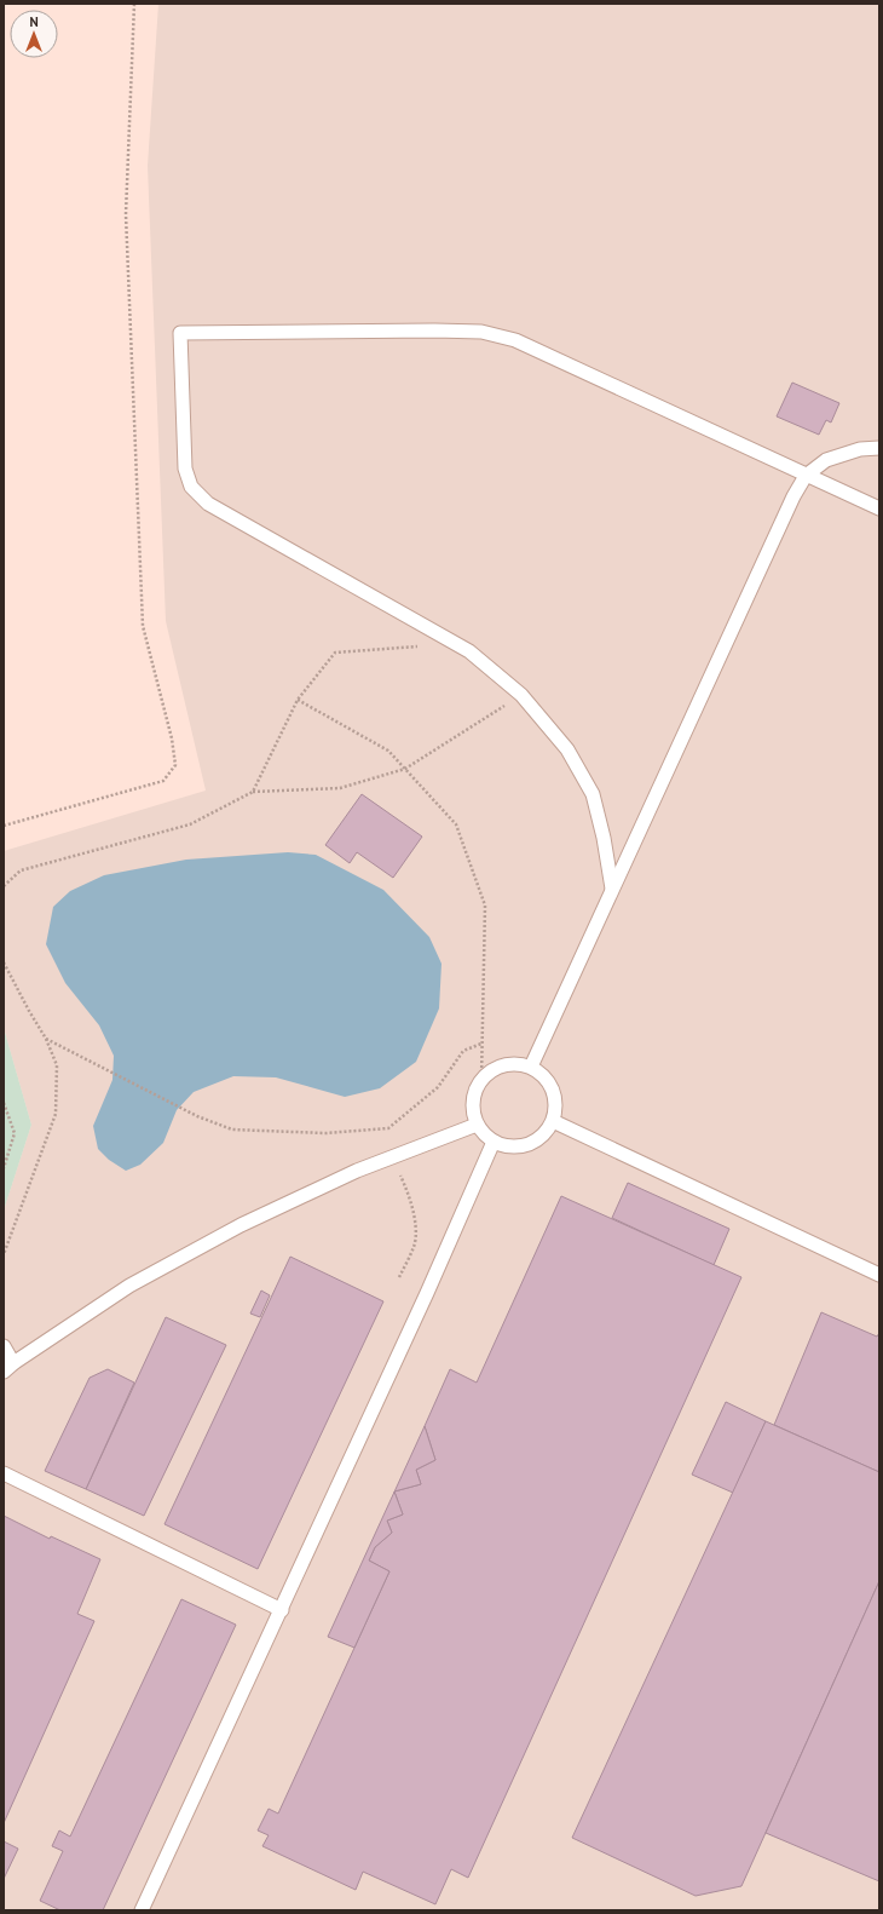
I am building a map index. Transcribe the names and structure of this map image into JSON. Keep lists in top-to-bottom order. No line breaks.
{"north":"top"}
